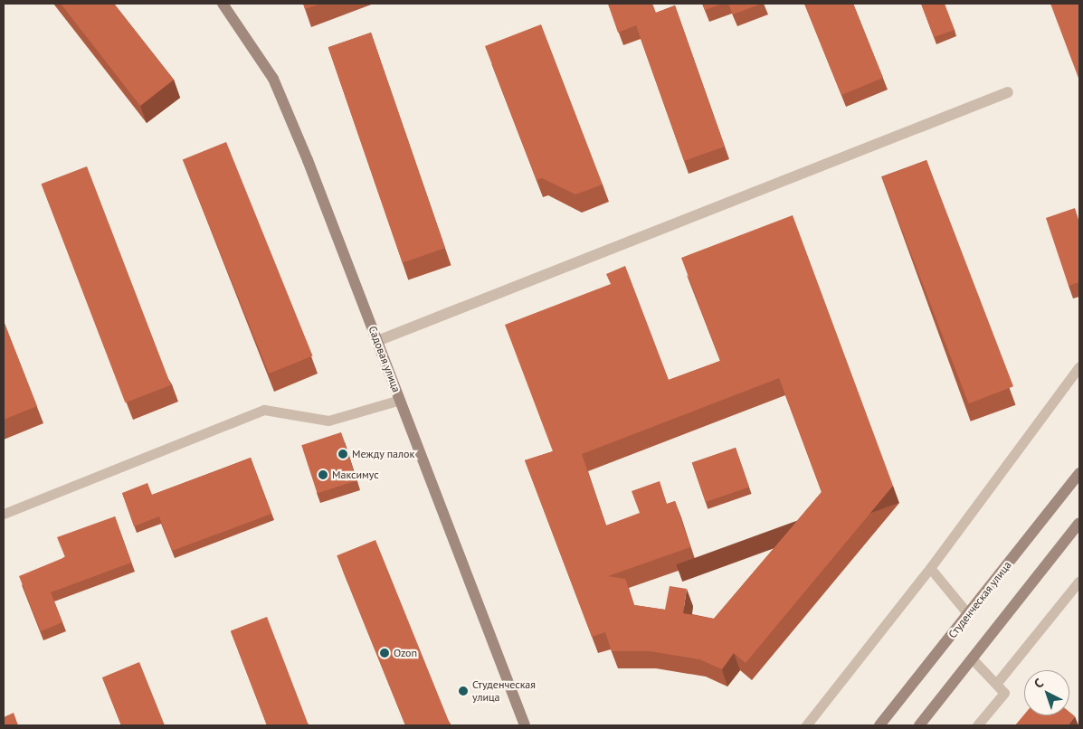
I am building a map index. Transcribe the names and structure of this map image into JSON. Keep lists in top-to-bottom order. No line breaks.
{"streets":{"main road":["Садовая улица","Студенческая улица"]},"places":["Между палок","Максимус","Ozon","Студенческая улица"],"north":"top left"}
